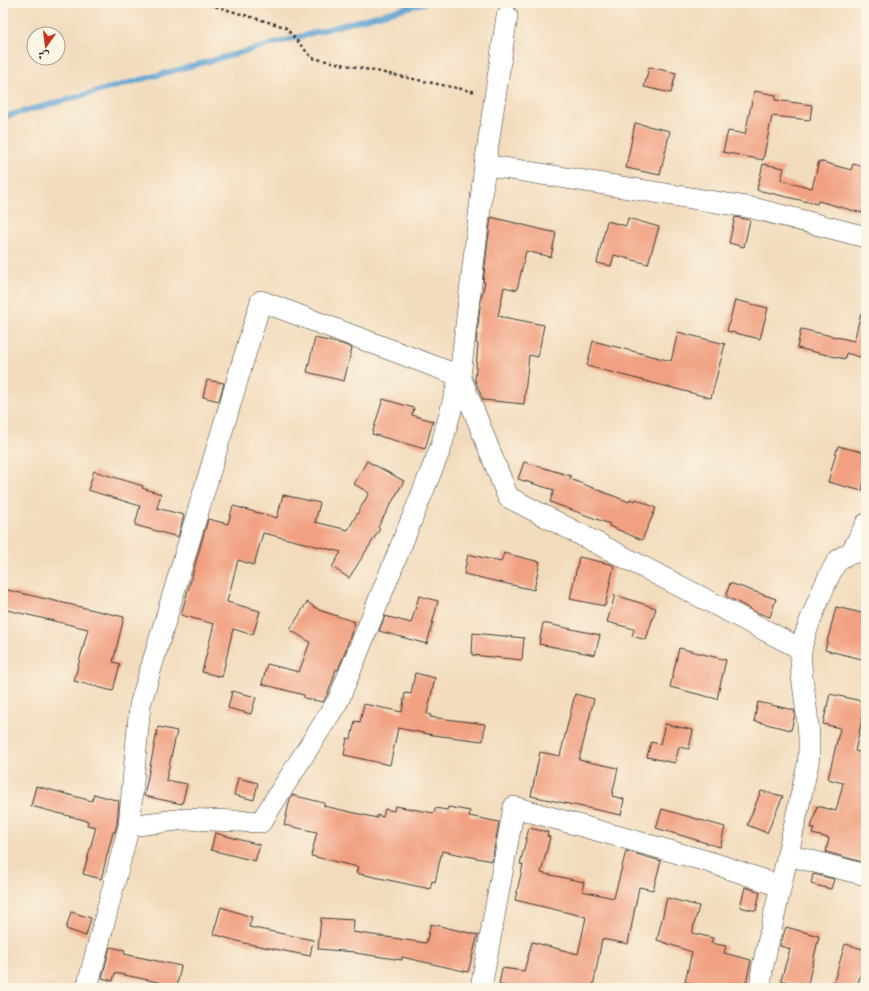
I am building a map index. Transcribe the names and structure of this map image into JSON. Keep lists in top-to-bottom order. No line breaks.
{"north":"bottom"}
